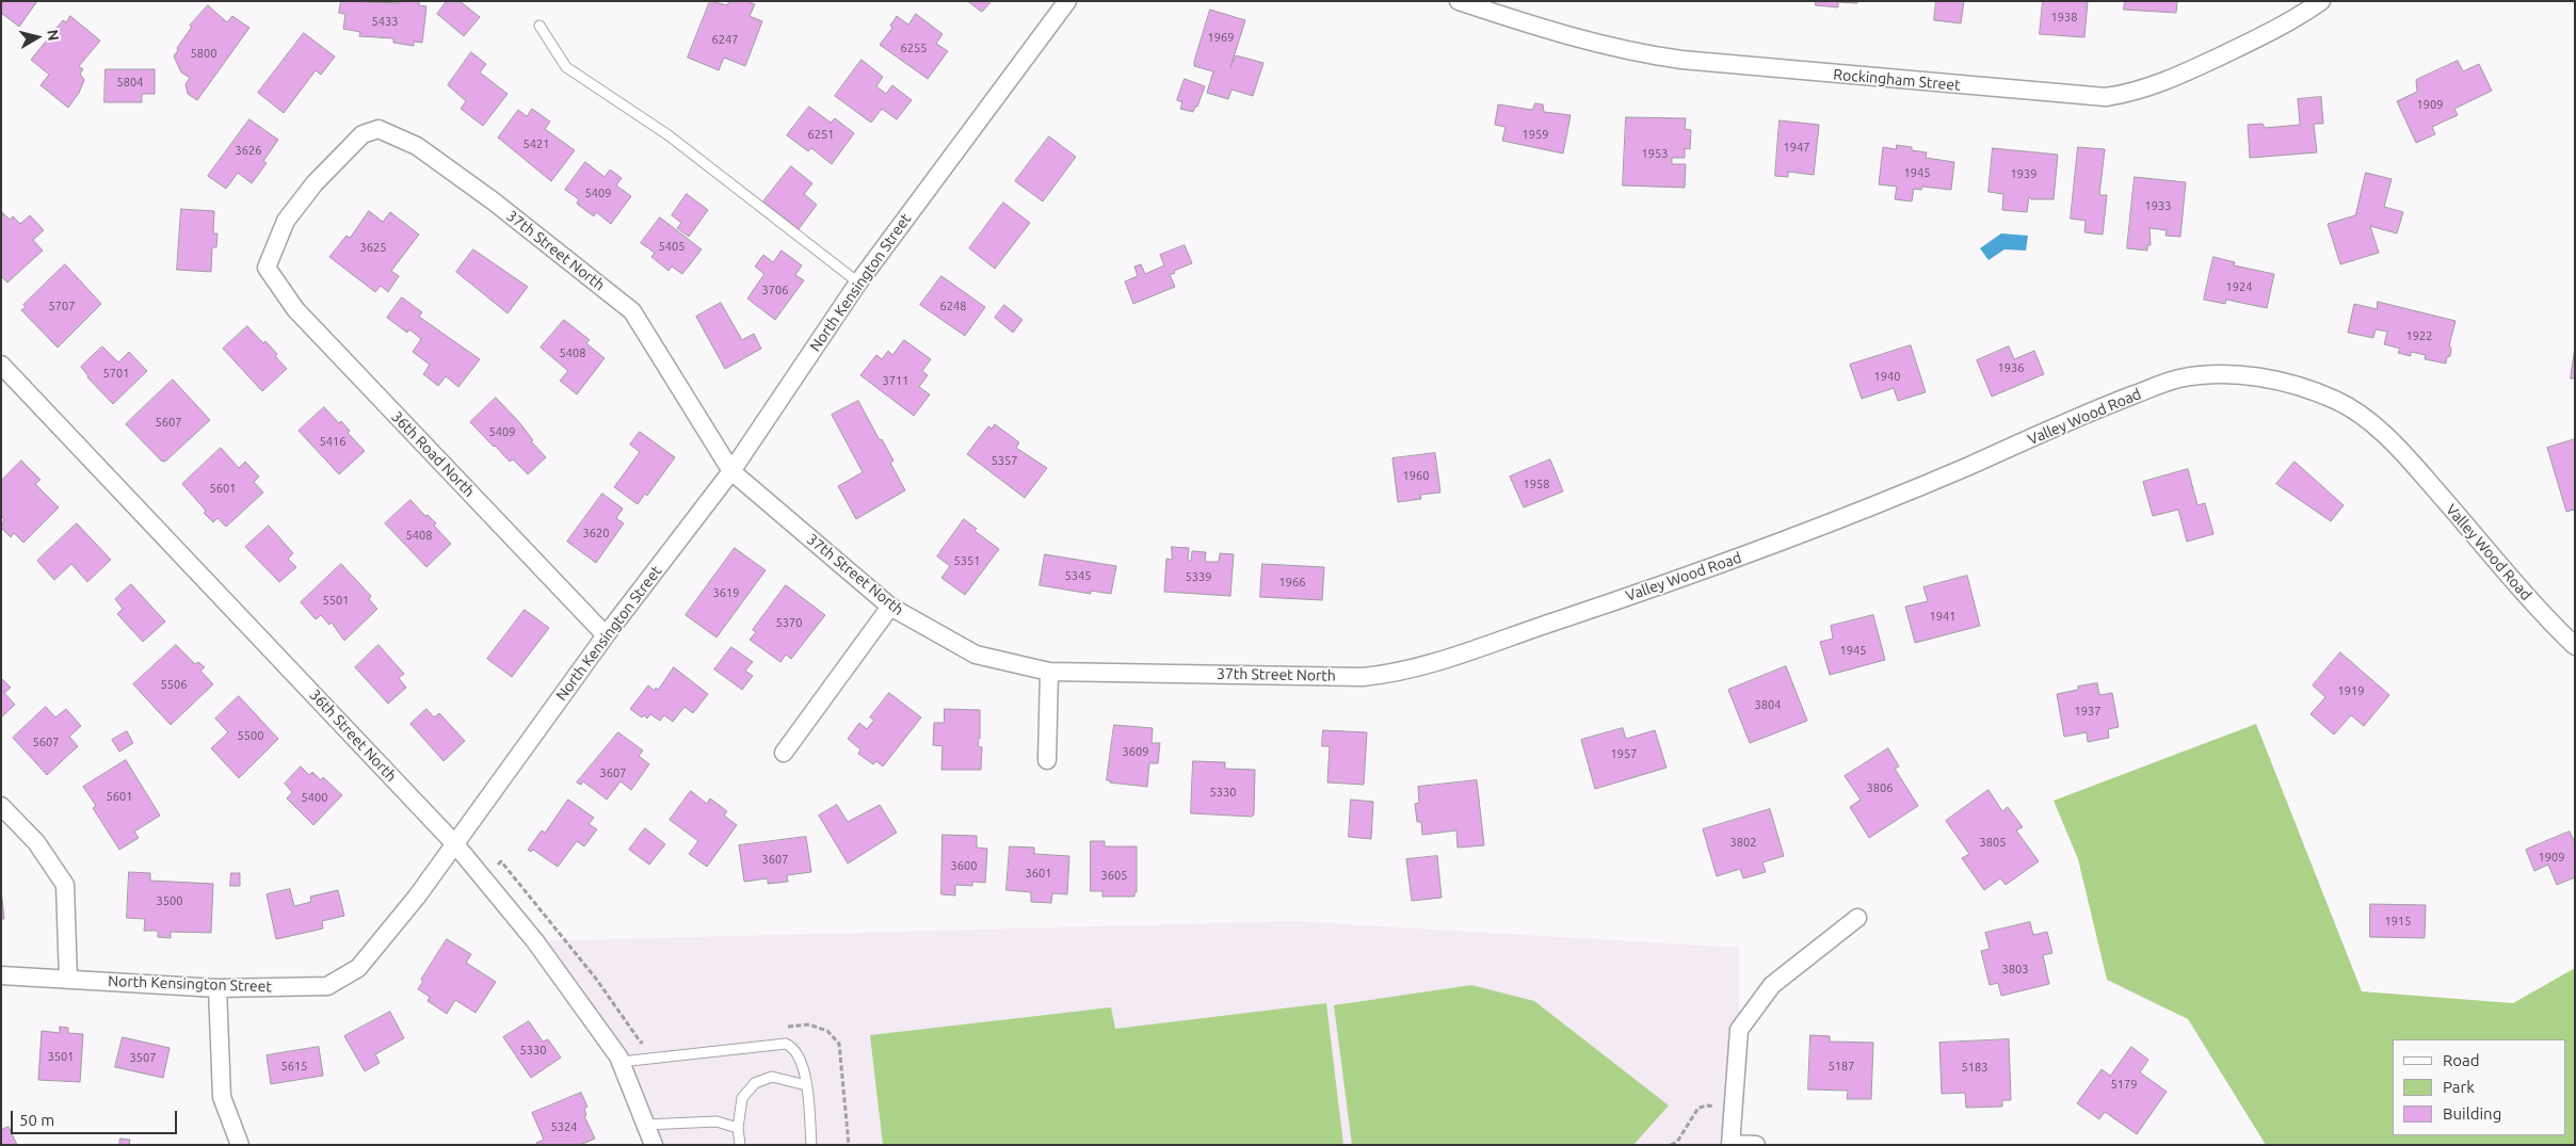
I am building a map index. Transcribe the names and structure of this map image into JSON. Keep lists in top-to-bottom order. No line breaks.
{"streets":{"street":["Rockingham Street","37th Street North","North Kensington Street","Valley Wood Road","36th Road North","36th Street North"]},"crossings":[["37th Street North","North Kensington Street"],["37th Street North","Valley Wood Road"],["37th Street North","36th Road North"],["North Kensington Street","36th Road North"],["North Kensington Street","36th Street North"]],"house_numbers":["1938","5433","1969","6247","6255","5800","5804","1909","6251","1959","5421","1947","3626","1953","1945","1939","5409","1933","5405","3625","1924","3706","5707","6248","1922","5408","1936","5701","1940","3711","5607","5409","5416","5357","1960","1958","5601","3620","5408","5351","5345","5339","1966","3619","5501","1941","5370","1945","5506","1919","3804","1937","5500","5607","3609","1957","3607","3806","5330","5601","5400","3802","3805","1909","3607","3600","3601","3605","3500","1915","3803","5330","3501","3507","5615","5187","5183","5179","5324"],"legend":["Road","Park","Building"],"scale_bar":"50 m","north":"right"}
